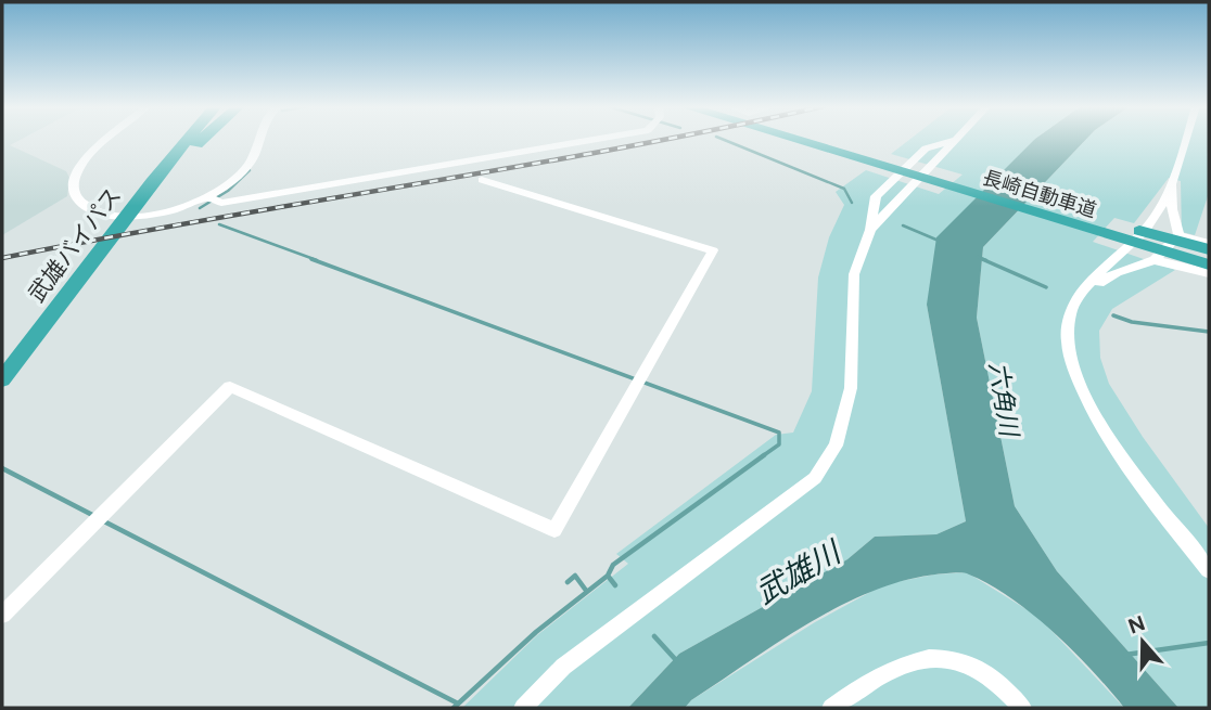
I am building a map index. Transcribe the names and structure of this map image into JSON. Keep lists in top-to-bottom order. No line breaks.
{"streets":{"highway":["長崎自動車道","武雄バイパス"]},"water":["六角川","武雄川"],"north":"top"}
